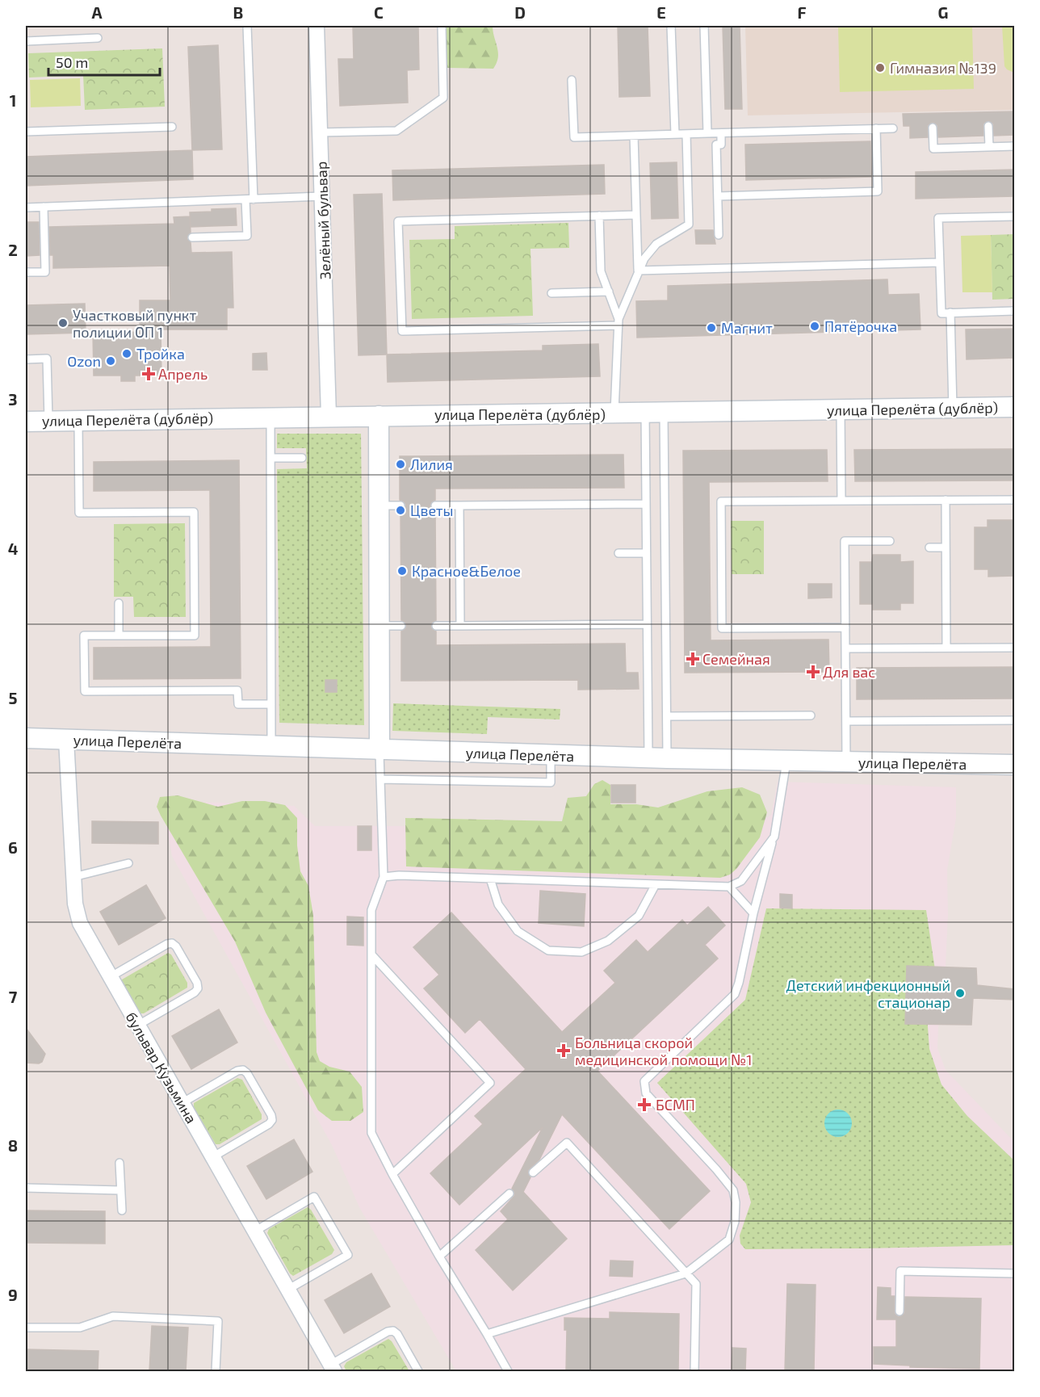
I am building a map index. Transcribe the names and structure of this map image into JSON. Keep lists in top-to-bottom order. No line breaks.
{"streets":{"street":["Зелёный бульвар","улица Перелёта (дублёр)","улица Перелёта","бульвар Кузьмина"]},"crossings":[["Зелёный бульвар","улица Перелёта (дублёр)"],["улица Перелёта","бульвар Кузьмина"]],"places":{"other":["Гимназия №139","Участковый пункт полиции ОП 1","Пятёрочка","Магнит","Тройка","Ozon","Лилия","Цветы","Красное&Белое","Детский инфекционный стационар"],"health":["Апрель","Семейная","Для вас","Больница скорой медицинской помощи №1","БСМП"]},"scale_bar":"50 m","grid":{"columns":["A","B","C","D","E","F","G"],"rows":["1","2","3","4","5","6","7","8","9"]}}
